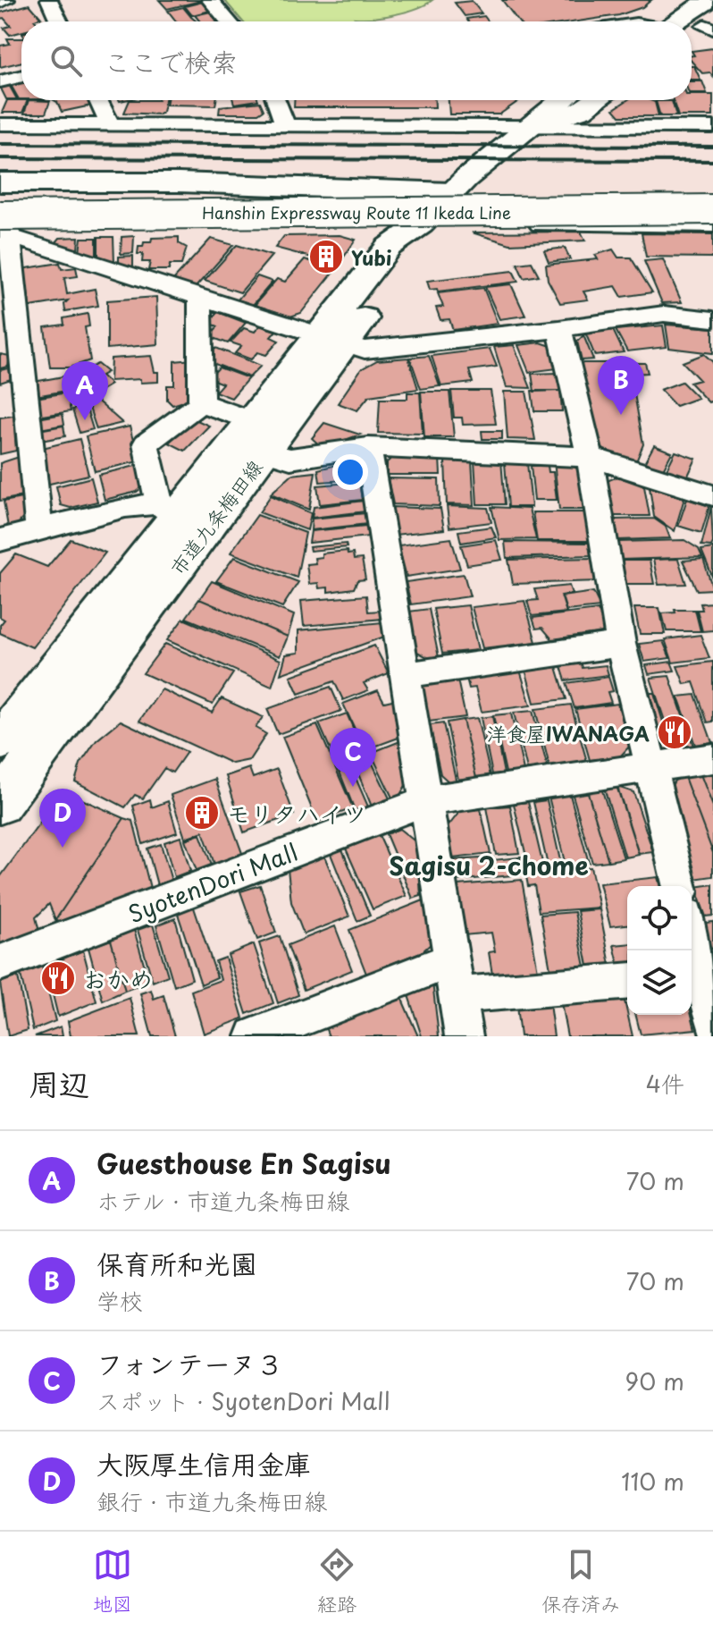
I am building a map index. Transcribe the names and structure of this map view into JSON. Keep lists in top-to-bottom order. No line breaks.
{"streets":{"highway":["Hanshin Expressway Route 11 Ikeda Line"],"main road":["市道九条梅田線"],"street":["SyotenDori Mall"]},"districts":["Sagisu 2-chome"],"places":{"building":["Yubi","モリタハイツ"],"restaurant":["洋食屋IWANAGA","おかめ"]},"page":{"search":"ここで検索","pins":["B","A","C","D"],"heading":["周辺","4件"],"list":[{"mark":"A","name":"Guesthouse En Sagisu","note":"ホテル · 市道九条梅田線","value":"70 m"},{"mark":"B","name":"保育所和光園","note":"学校","value":"70 m"},{"mark":"C","name":"フォンテーヌ３","note":"スポット · SyotenDori Mall","value":"90 m"},{"mark":"D","name":"大阪厚生信用金庫","note":"銀行 · 市道九条梅田線","value":"110 m"}],"nav":["地図","経路","保存済み"]}}
